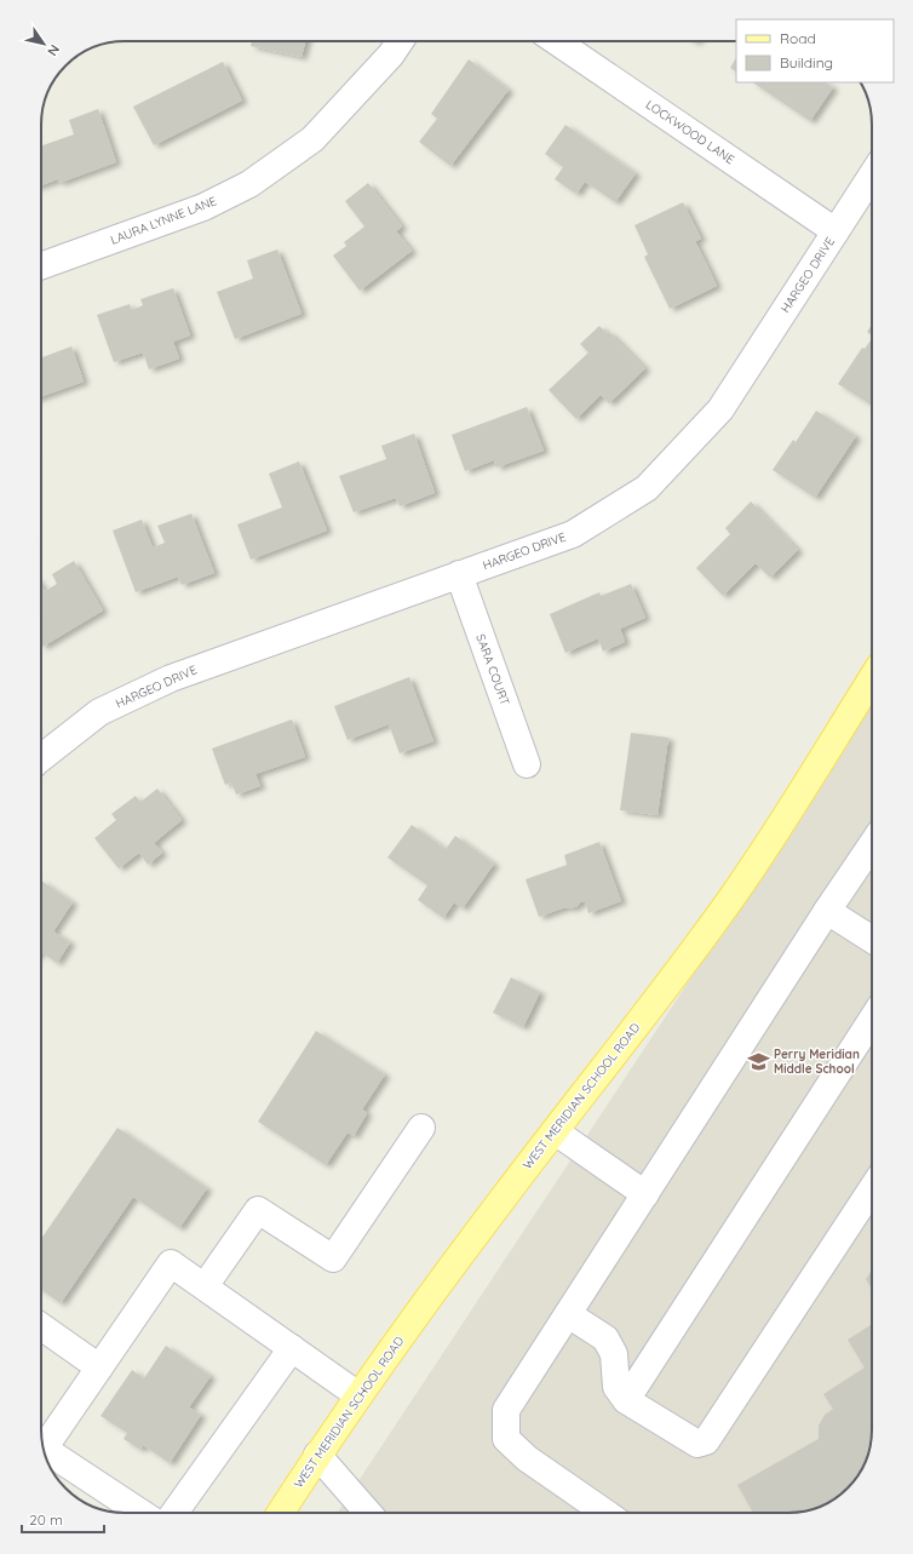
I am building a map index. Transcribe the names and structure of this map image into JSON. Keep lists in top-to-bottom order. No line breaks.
{"streets":{"main road":["WEST MERIDIAN SCHOOL ROAD"],"street":["LOCKWOOD LANE","LAURA LYNNE LANE","HARGEO DRIVE","SARA COURT"]},"crossings":[["LOCKWOOD LANE","HARGEO DRIVE"],["HARGEO DRIVE","SARA COURT"]],"places":{"school or university":["Perry Meridian Middle School"]},"legend":["Road","Building"],"scale_bar":"20 m","north":"bottom right"}
